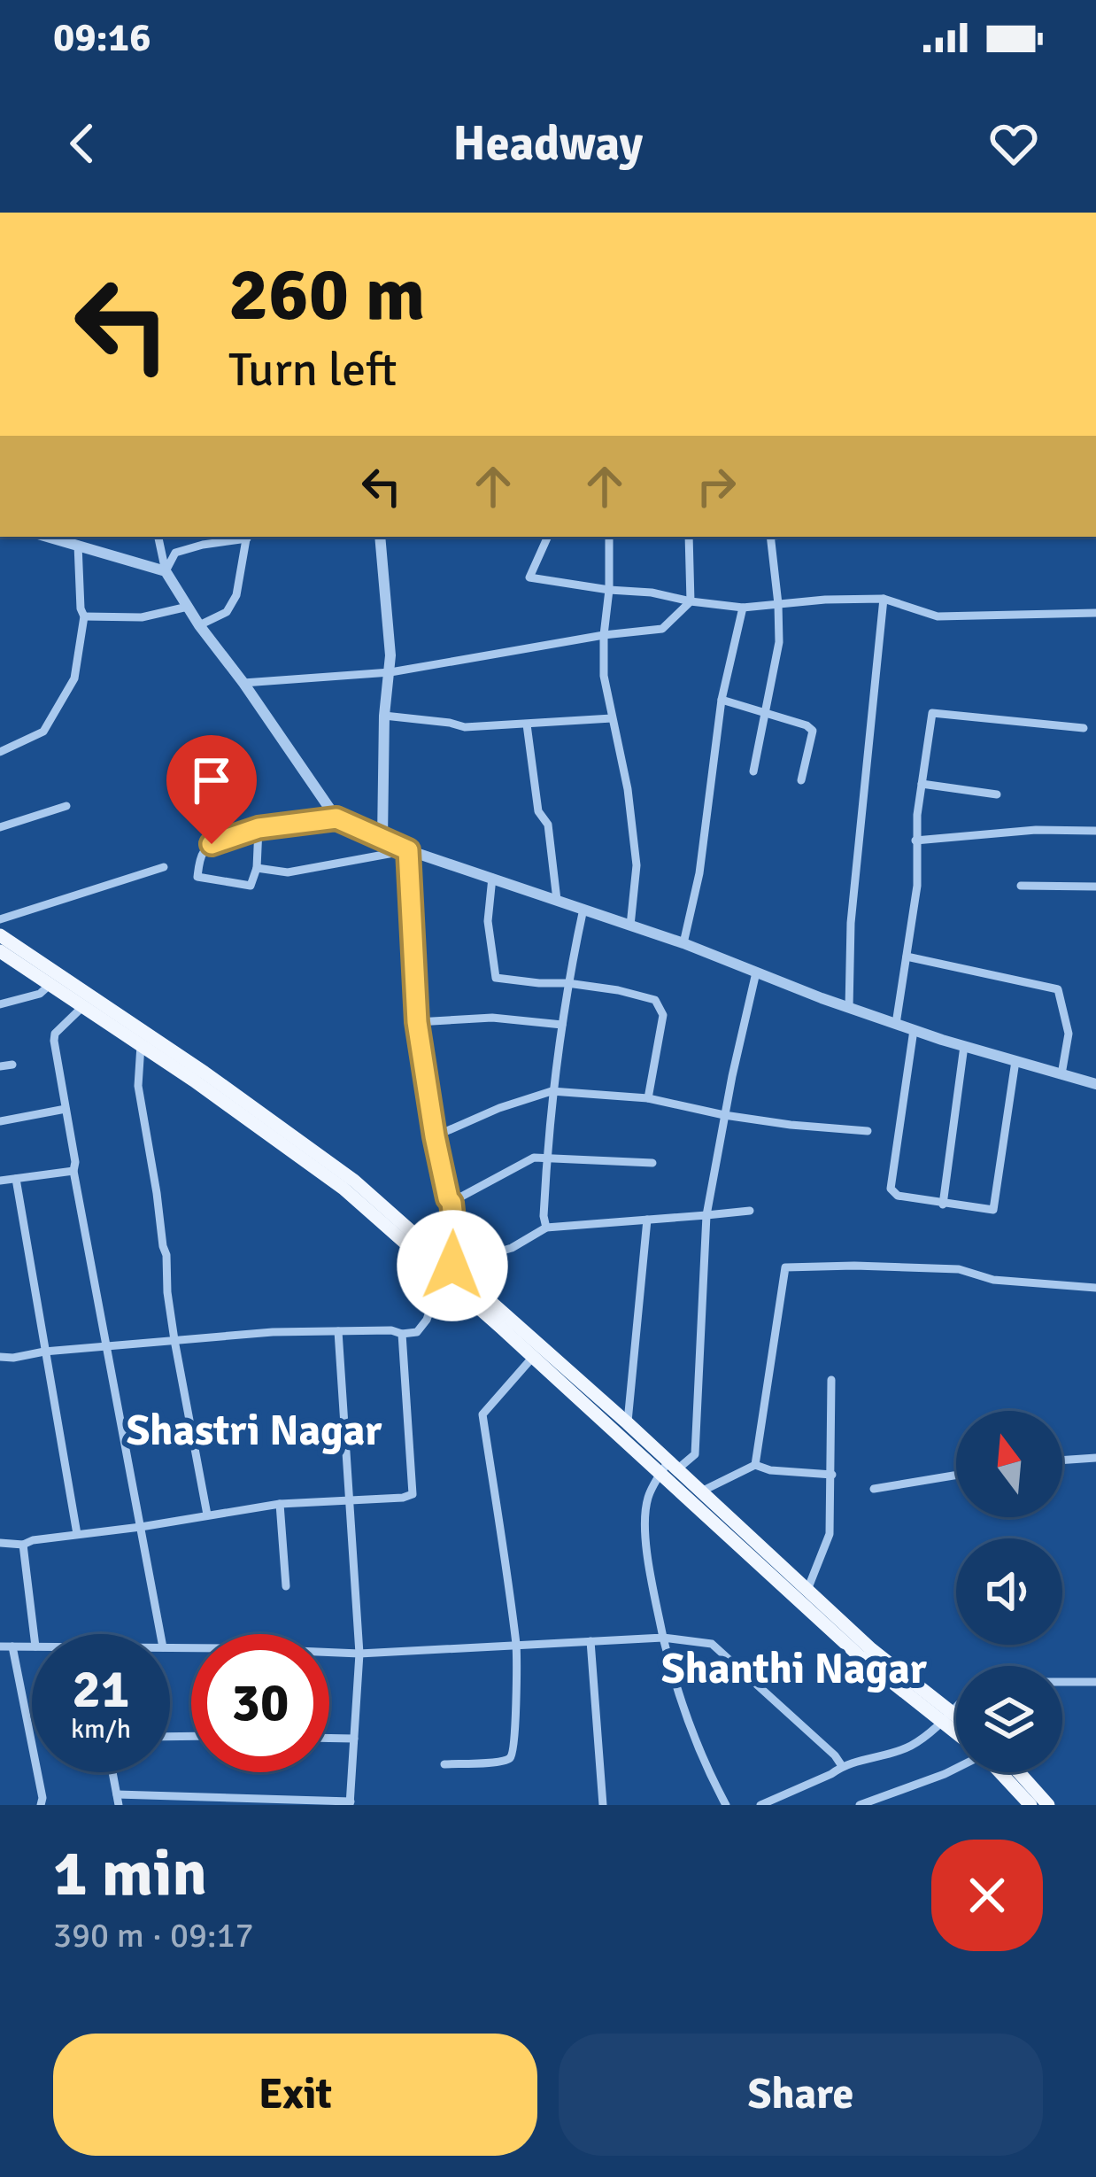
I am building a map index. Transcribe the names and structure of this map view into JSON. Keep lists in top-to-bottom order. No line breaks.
{"districts":["Shastri Nagar","Shanthi Nagar"],"north":"top","page":{"status":"09:16","header":"Headway","turn":["260 m","Turn left"],"speed":"21 km/h","limit":"30","heading":["1 min","390 m · 09:17"],"buttons":["Exit","Share"]}}
